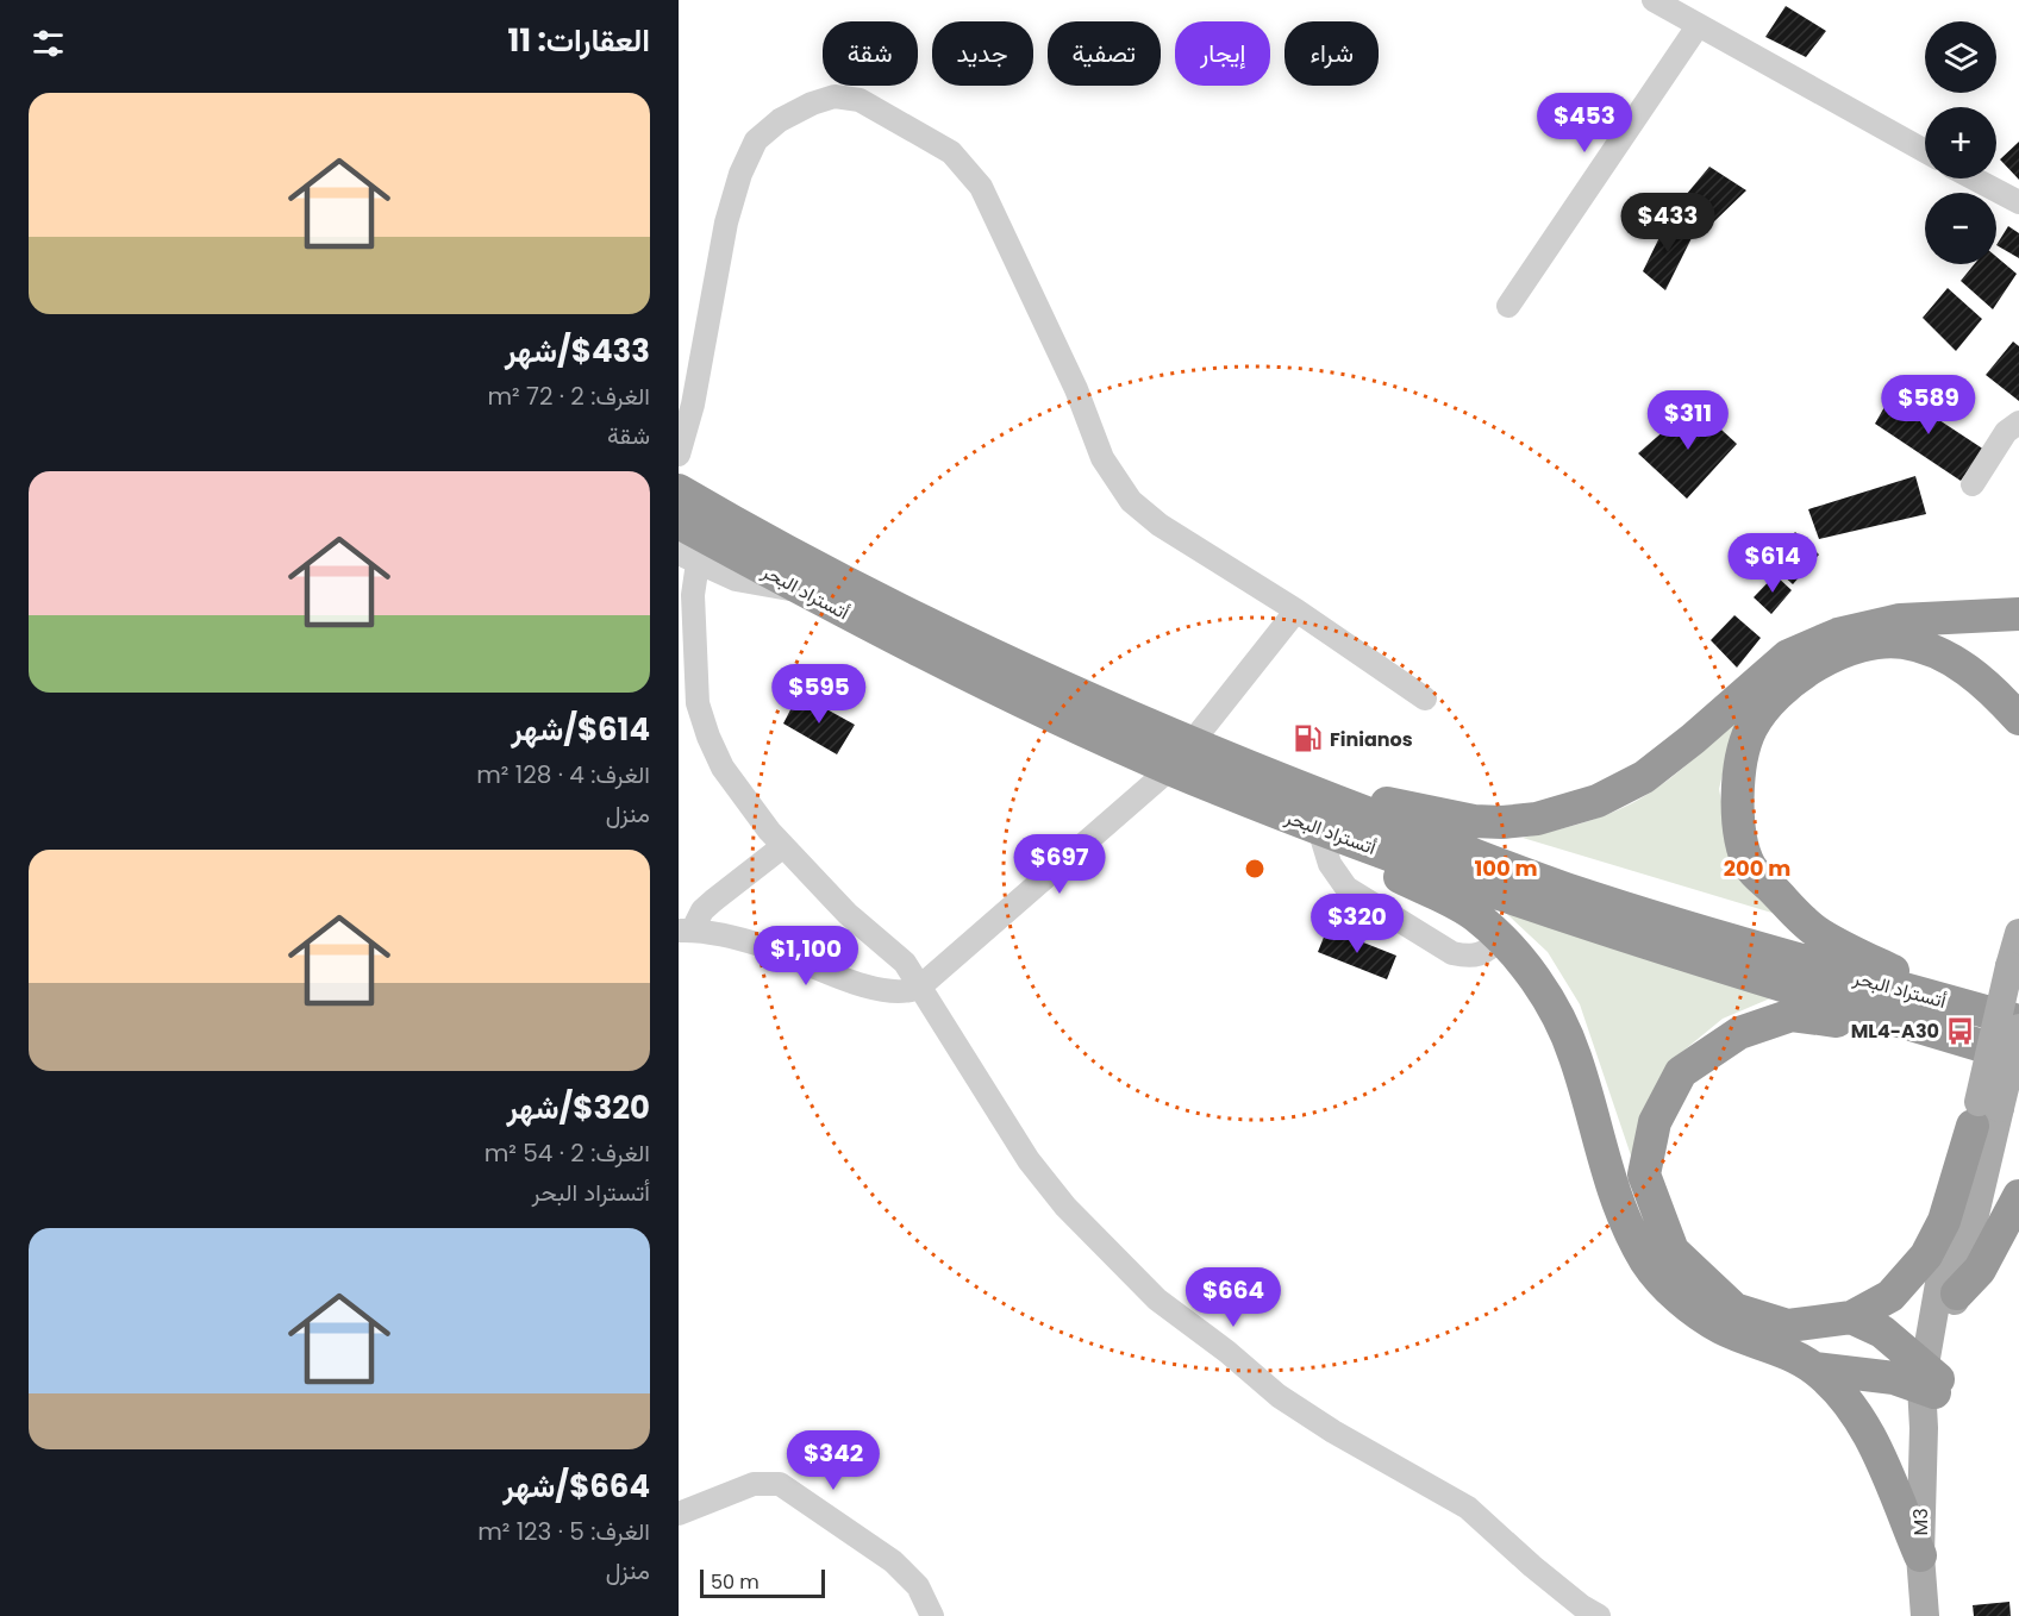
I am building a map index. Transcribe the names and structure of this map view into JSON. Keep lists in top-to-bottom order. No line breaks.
{"streets":{"highway":["أتستراد البحر"],"main road":["M3"]},"places":{"fuel station":["Finianos"],"bus stop":["ML4-A30"]},"scale_bar":"50 m","page":{"heading":"العقارات: 11","map_buttons":["+","−"],"chip":["شراء","إيجار","تصفية","جديد","شقة"],"list":[{"name":"$433/شهر","note":"الغرف: 2 · 72 m² · شقة"},{"name":"$614/شهر","note":"الغرف: 4 · 128 m² · منزل"},{"name":"$320/شهر","note":"الغرف: 2 · 54 m² · أتستراد البحر"},{"name":"$664/شهر","note":"الغرف: 5 · 123 m² · منزل"}],"price":["$453","$433","$589","$311","$614","$595","$697","$320","$1,100","$664","$342"],"scale":"50 m"},"rings":["100 m","200 m"]}
